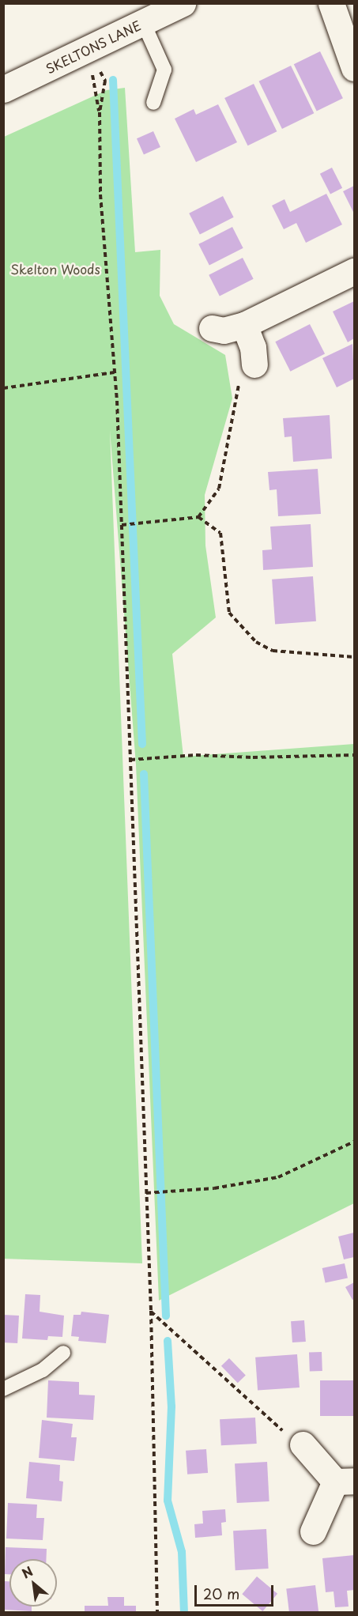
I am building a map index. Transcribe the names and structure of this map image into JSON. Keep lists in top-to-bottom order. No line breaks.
{"streets":{"street":["SKELTONS LANE"]},"parks":["Skelton Woods"],"scale_bar":"20 m","north":"top left"}
